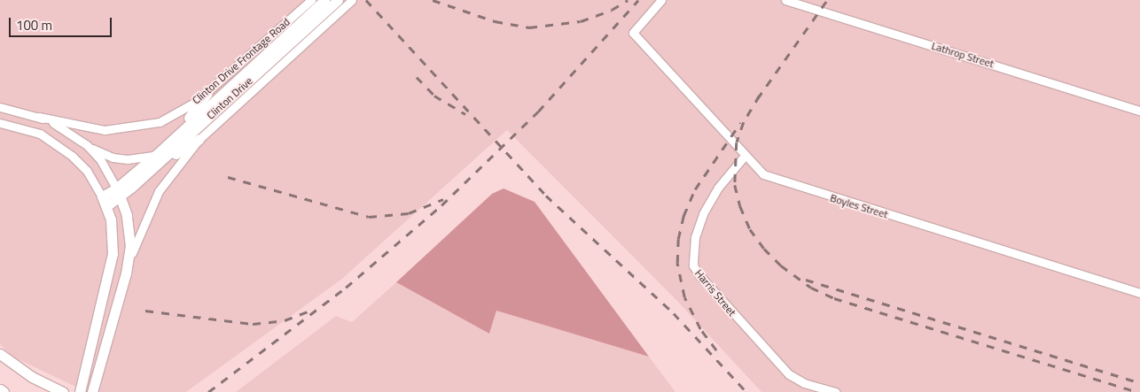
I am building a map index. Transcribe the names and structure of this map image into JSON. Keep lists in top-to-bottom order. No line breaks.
{"streets":{"main road":["Clinton Drive"],"street":["Lathrop Street","Clinton Drive Frontage Road","Boyles Street","Harris Street"]},"crossings":[["Boyles Street","Harris Street"]],"scale_bar":"100 m"}
